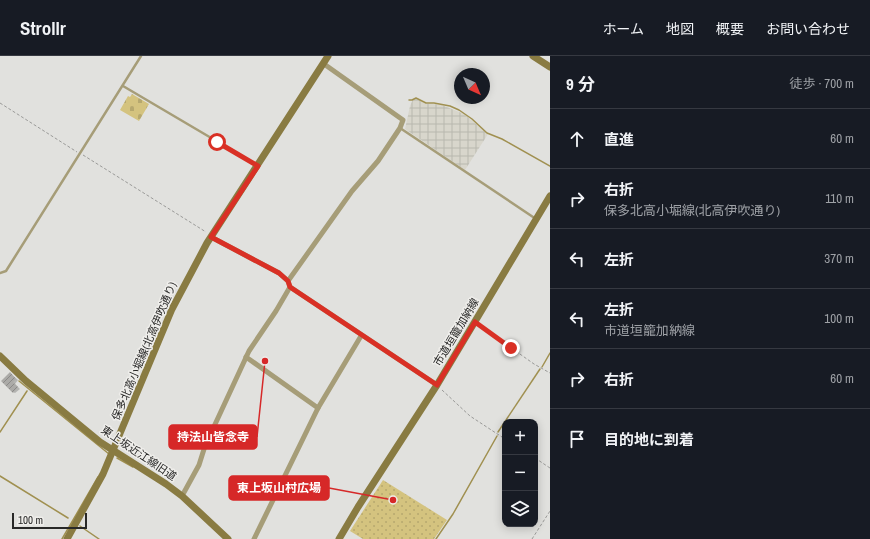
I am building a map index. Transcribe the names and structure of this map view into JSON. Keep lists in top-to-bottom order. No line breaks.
{"streets":{"street":["市道垣籠加納線","保多北高小堀線(北高伊吹通り)","東上坂近江線旧道"]},"crossings":[["保多北高小堀線(北高伊吹通り)","東上坂近江線旧道"]],"places":["持法山皆念寺","東上坂山村広場"],"scale_bar":"100 m","north":"bottom right","page":{"header":"Strollr","nav":["ホーム","地図","概要","お問い合わせ"],"heading":["9 分","徒歩 · 700 m"],"list":[["直進","60 m"],["右折","保多北高小堀線(北高伊吹通り)","110 m"],["左折","370 m"],["左折","市道垣籠加納線","100 m"],["右折","60 m"],"目的地に到着"],"map_buttons":["+","−"],"scale":"100 m"}}
